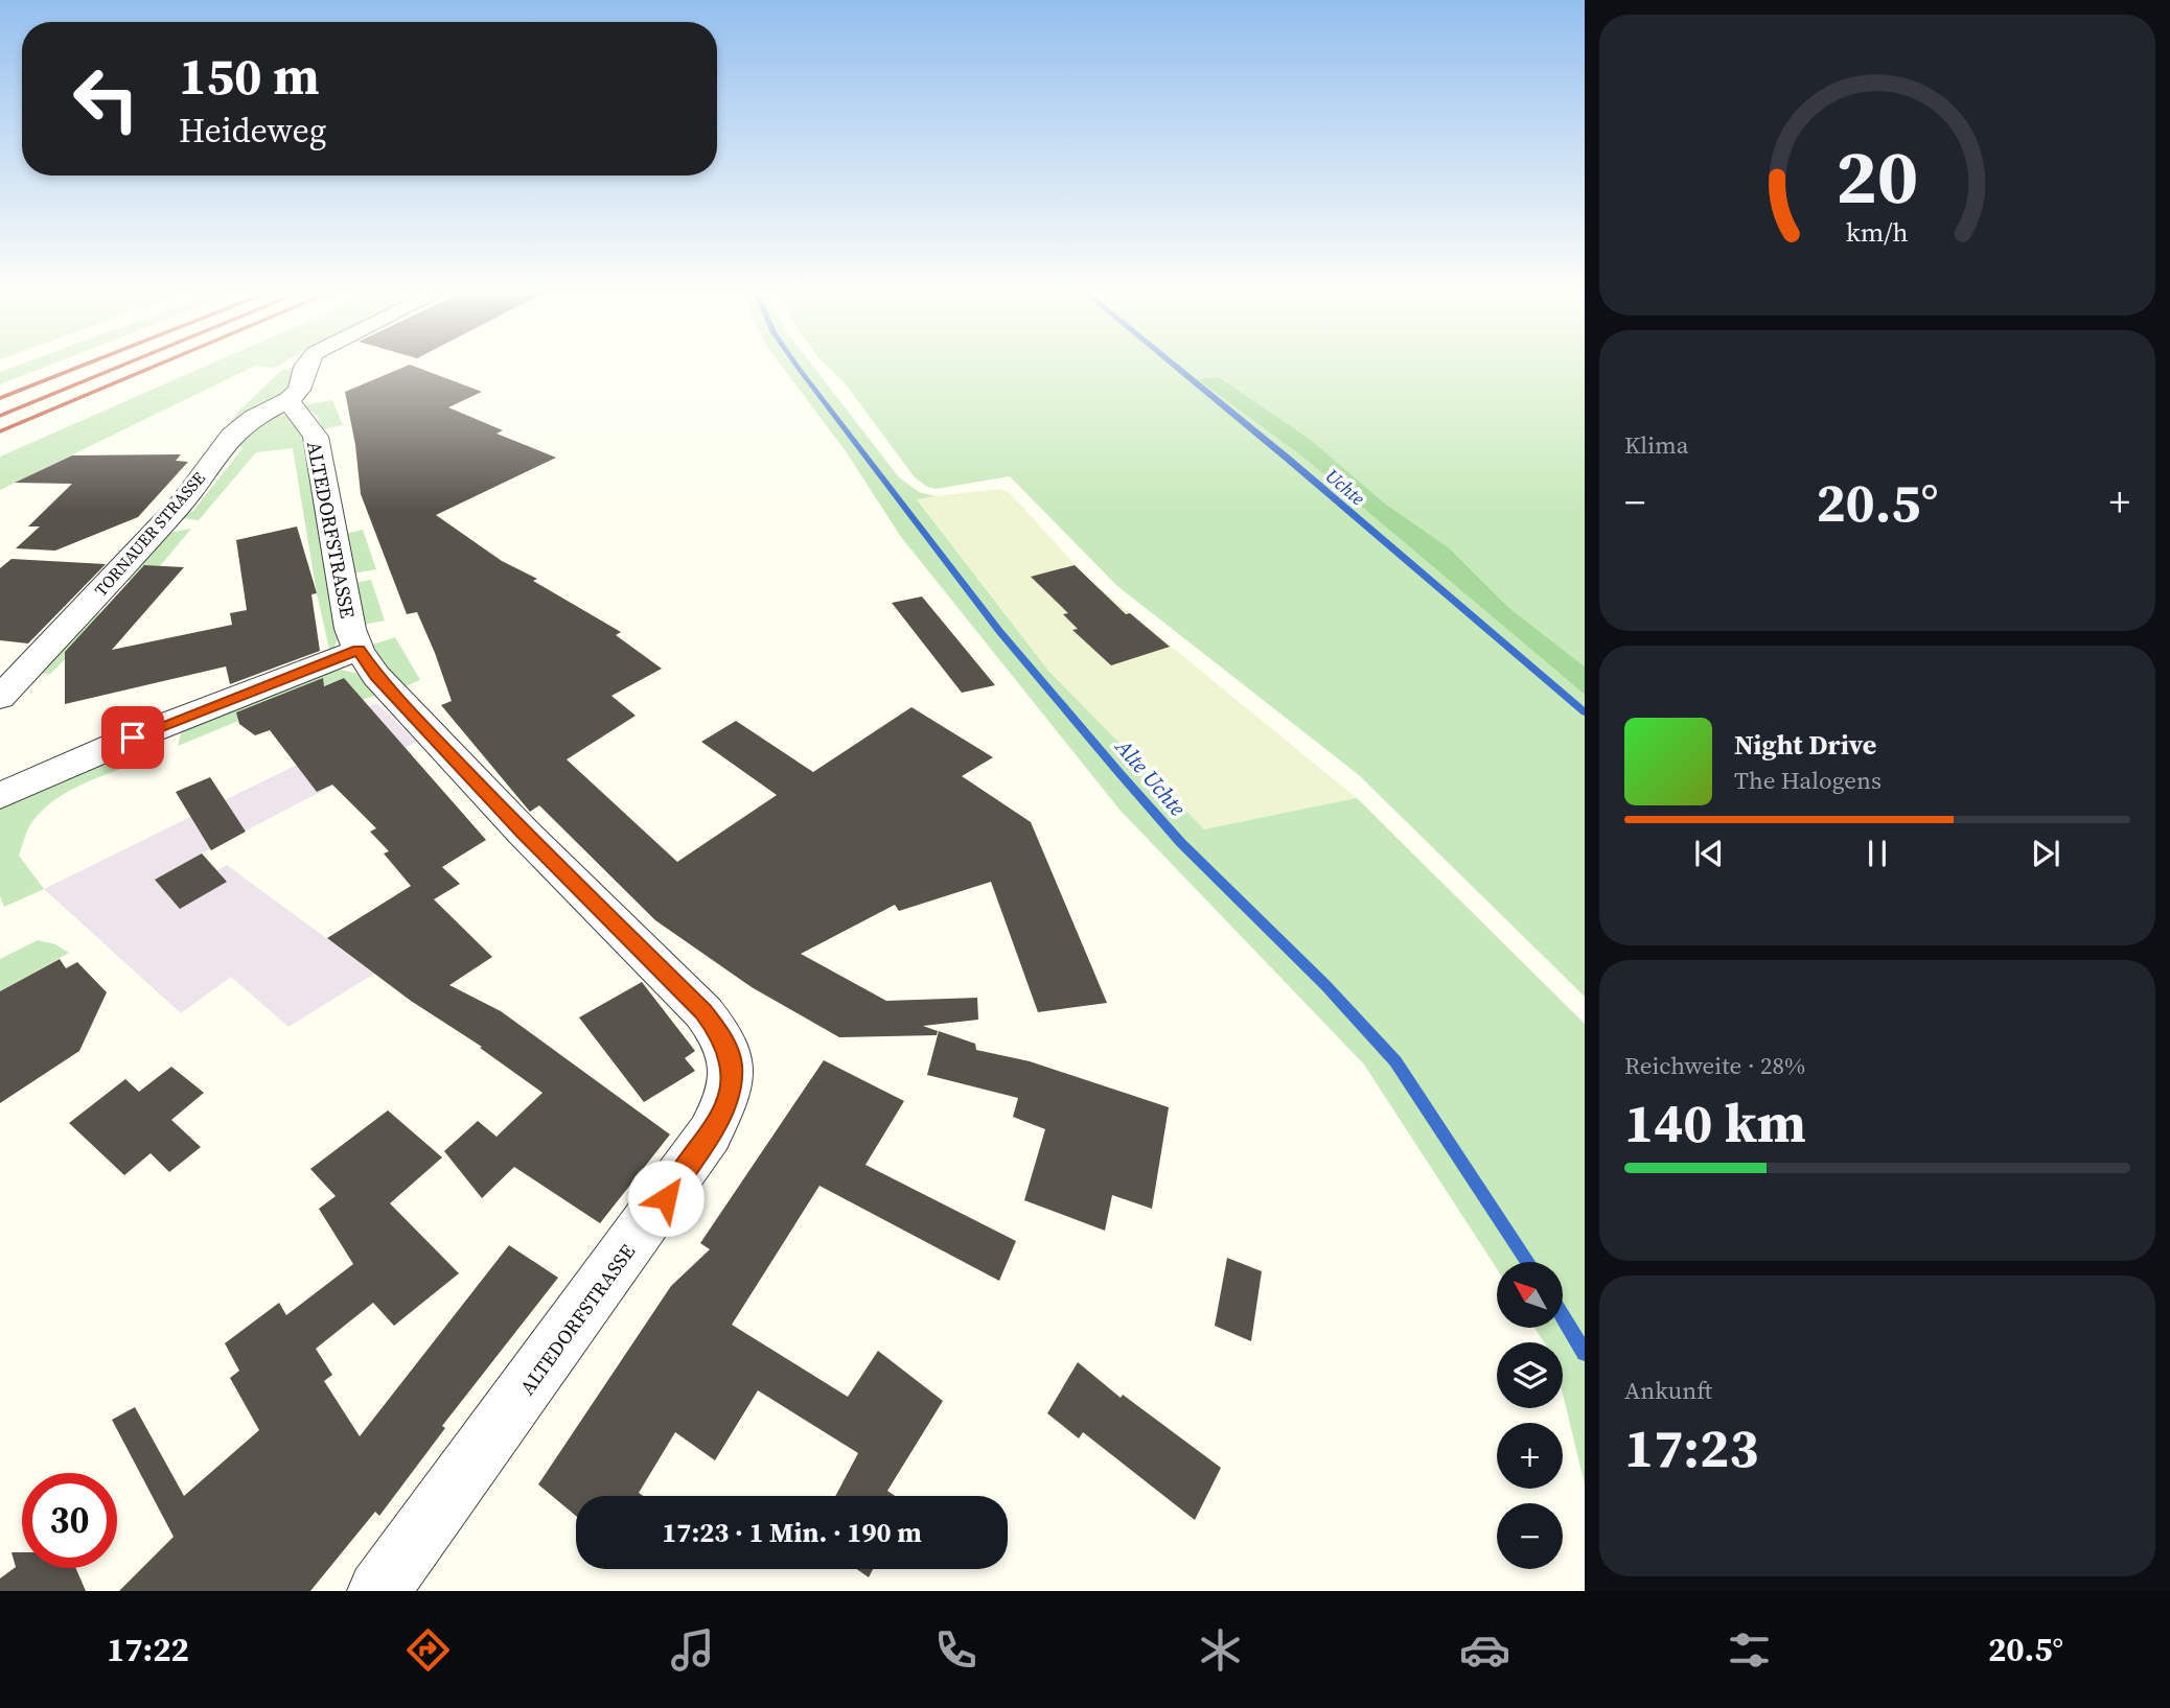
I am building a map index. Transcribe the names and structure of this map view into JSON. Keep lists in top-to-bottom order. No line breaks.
{"streets":{"street":["ALTEDORFSTRASSE","TORNAUER STRASSE"]},"crossings":[["ALTEDORFSTRASSE","TORNAUER STRASSE"]],"water":["Uchte","Alte Uchte"],"north":"top left","page":{"turn":["150 m","Heideweg"],"tile":["Klima",["Reichweite · 28%","140 km"],["Ankunft","17:23"]],"heat":["−","20.5°","+"],"song":["Night Drive","The Halogens"],"map_buttons":["+","−"],"limit":"30","trip":"17:23 · 1 Min. · 190 m","tabs":["17:22","20.5°"],"gauge":["20","km/h"]}}
